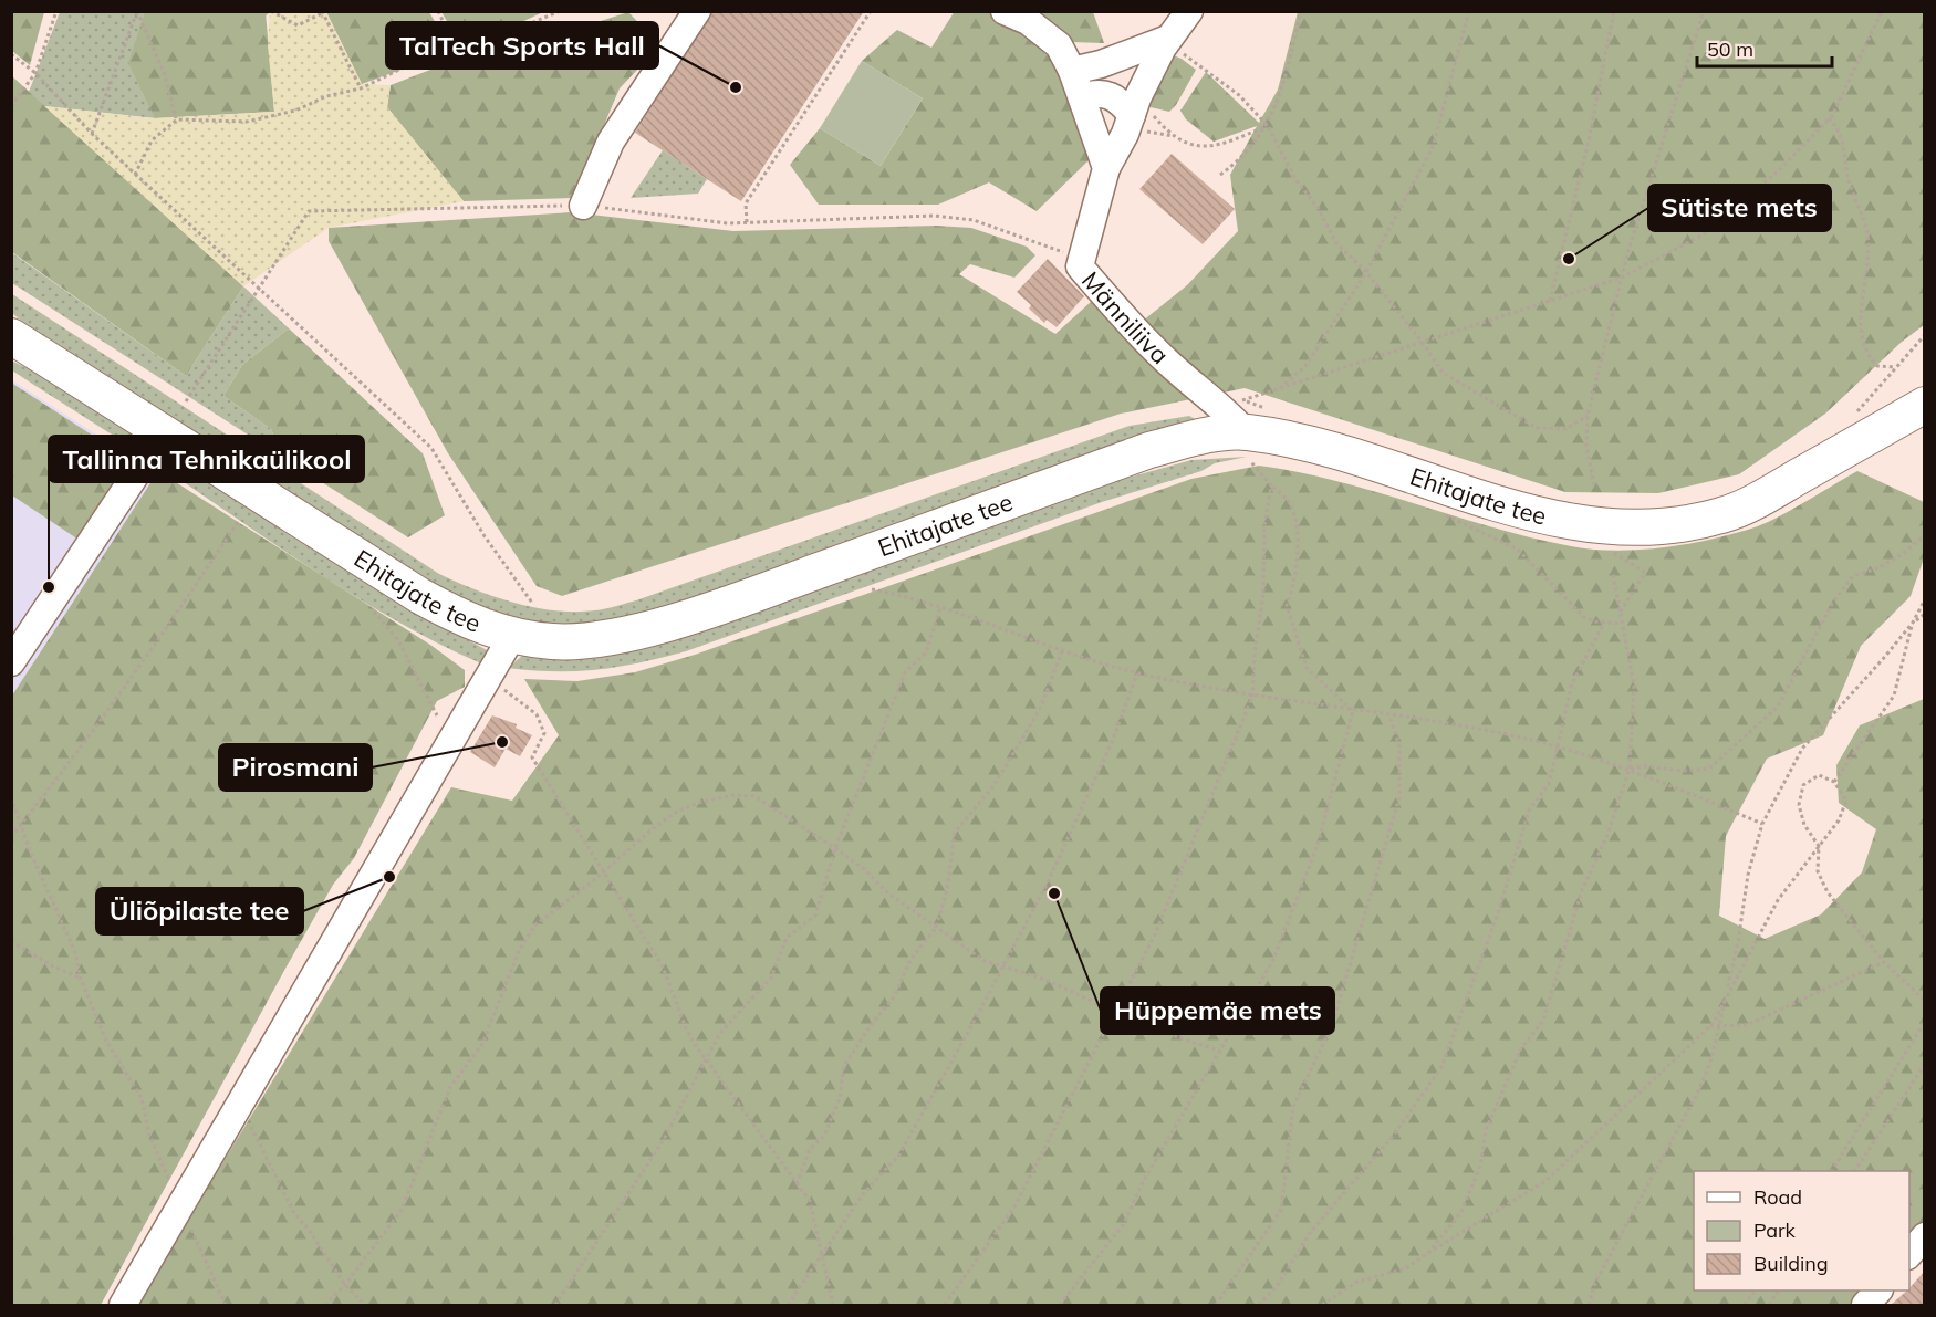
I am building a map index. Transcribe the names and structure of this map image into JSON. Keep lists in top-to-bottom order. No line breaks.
{"streets":{"main road":["Ehitajate tee"],"street":["Männiliiva"]},"crossings":[["Männiliiva","Ehitajate tee"]],"places":["TalTech Sports Hall","Sütiste mets","Tallinna Tehnikaülikool","Pirosmani","Üliõpilaste tee","Hüppemäe mets"],"legend":["Road","Park","Building"],"scale_bar":"50 m"}
